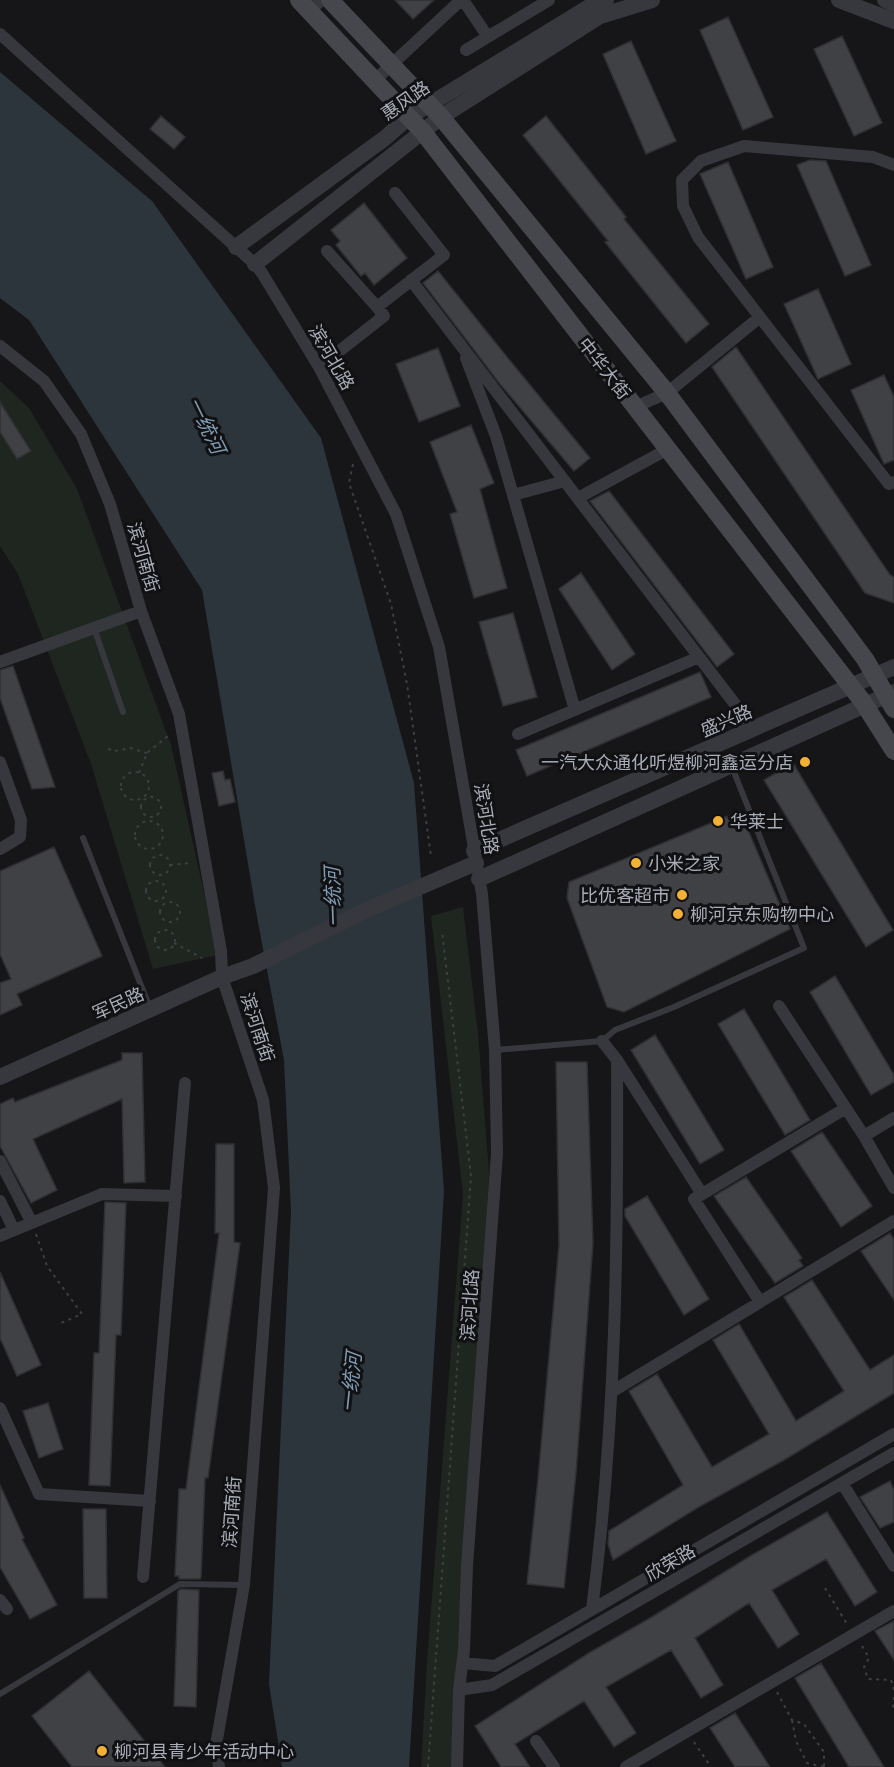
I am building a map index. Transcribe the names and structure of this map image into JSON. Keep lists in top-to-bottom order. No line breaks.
{"streets":{"main road":["中华大街"],"street":["惠风路","滨河北路","滨河南街","盛兴路","军民路","欣荣路"]},"crossings":[["惠风路","滨河北路"],["惠风路","中华大街"],["滨河北路","盛兴路"],["滨河北路","军民路"],["滨河北路","欣荣路"],["中华大街","盛兴路"],["滨河南街","军民路"],["盛兴路","军民路"]],"water":["一统河"],"places":["一汽大众通化听煜柳河鑫运分店","华莱士","小米之家","比优客超市","柳河京东购物中心","柳河县青少年活动中心"]}
